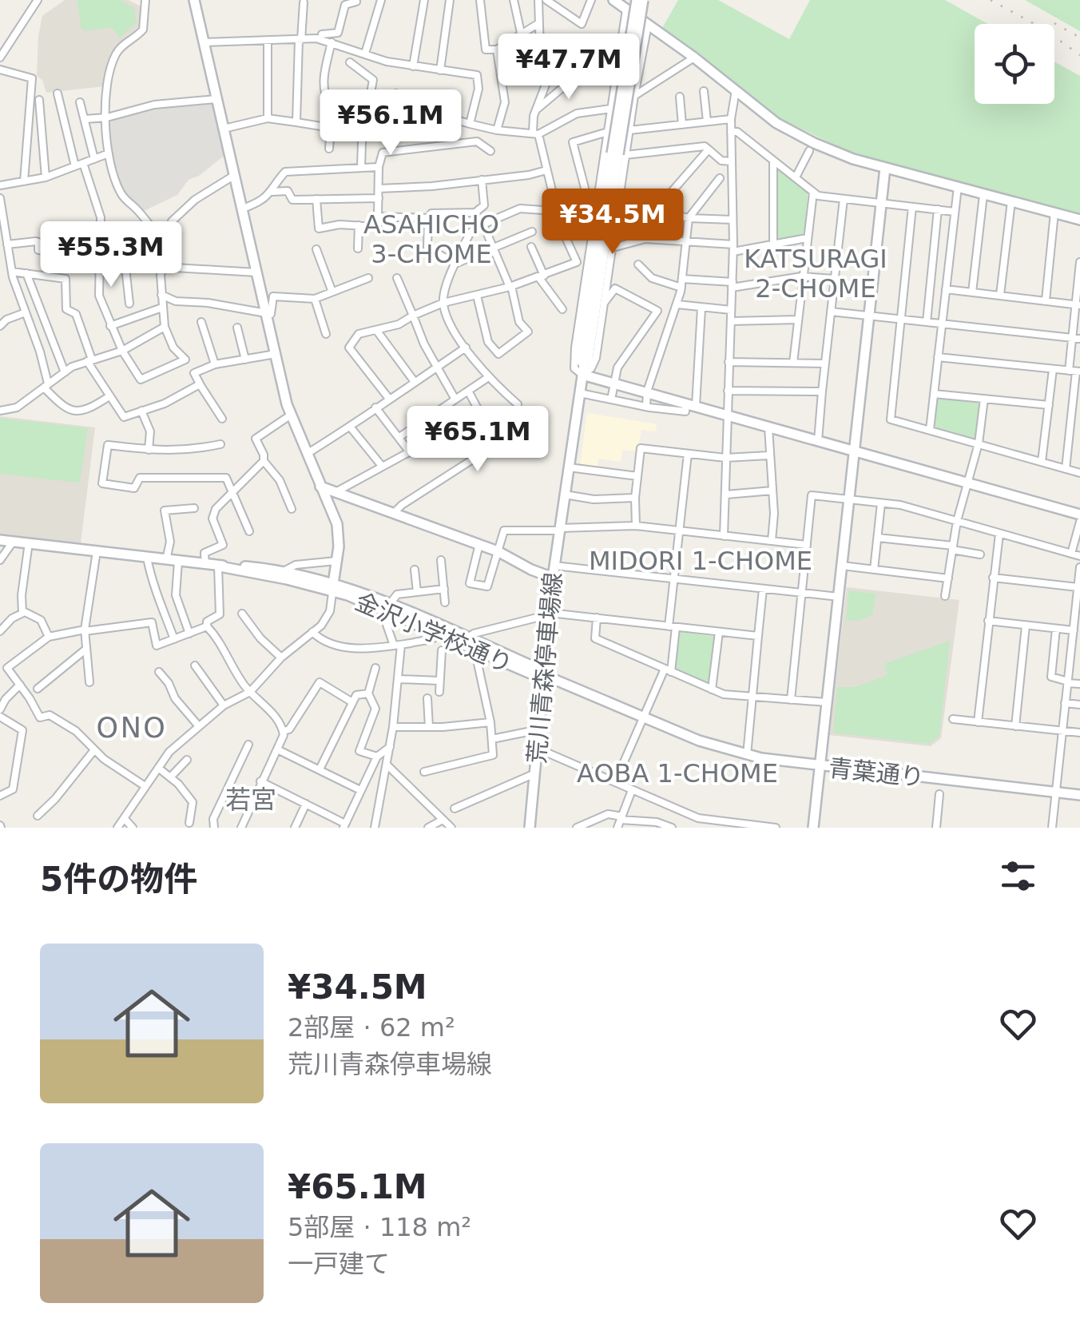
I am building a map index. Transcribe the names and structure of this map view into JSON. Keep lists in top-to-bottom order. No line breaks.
{"streets":{"street":["金沢小学校通り","荒川青森停車場線","青葉通り"]},"crossings":[["金沢小学校通り","荒川青森停車場線"],["金沢小学校通り","青葉通り"],["荒川青森停車場線","青葉通り"]],"districts":["ASAHICHO 3-CHOME","KATSURAGI 2-CHOME","MIDORI 1-CHOME","ONO","AOBA 1-CHOME","若宮"],"page":{"price":["¥47.7M","¥56.1M","¥34.5M","¥55.3M","¥65.1M"],"heading":"5件の物件","list":[{"name":"¥34.5M","note":"2部屋 · 62 m² · 荒川青森停車場線"},{"name":"¥65.1M","note":"5部屋 · 118 m² · 一戸建て"}]}}
